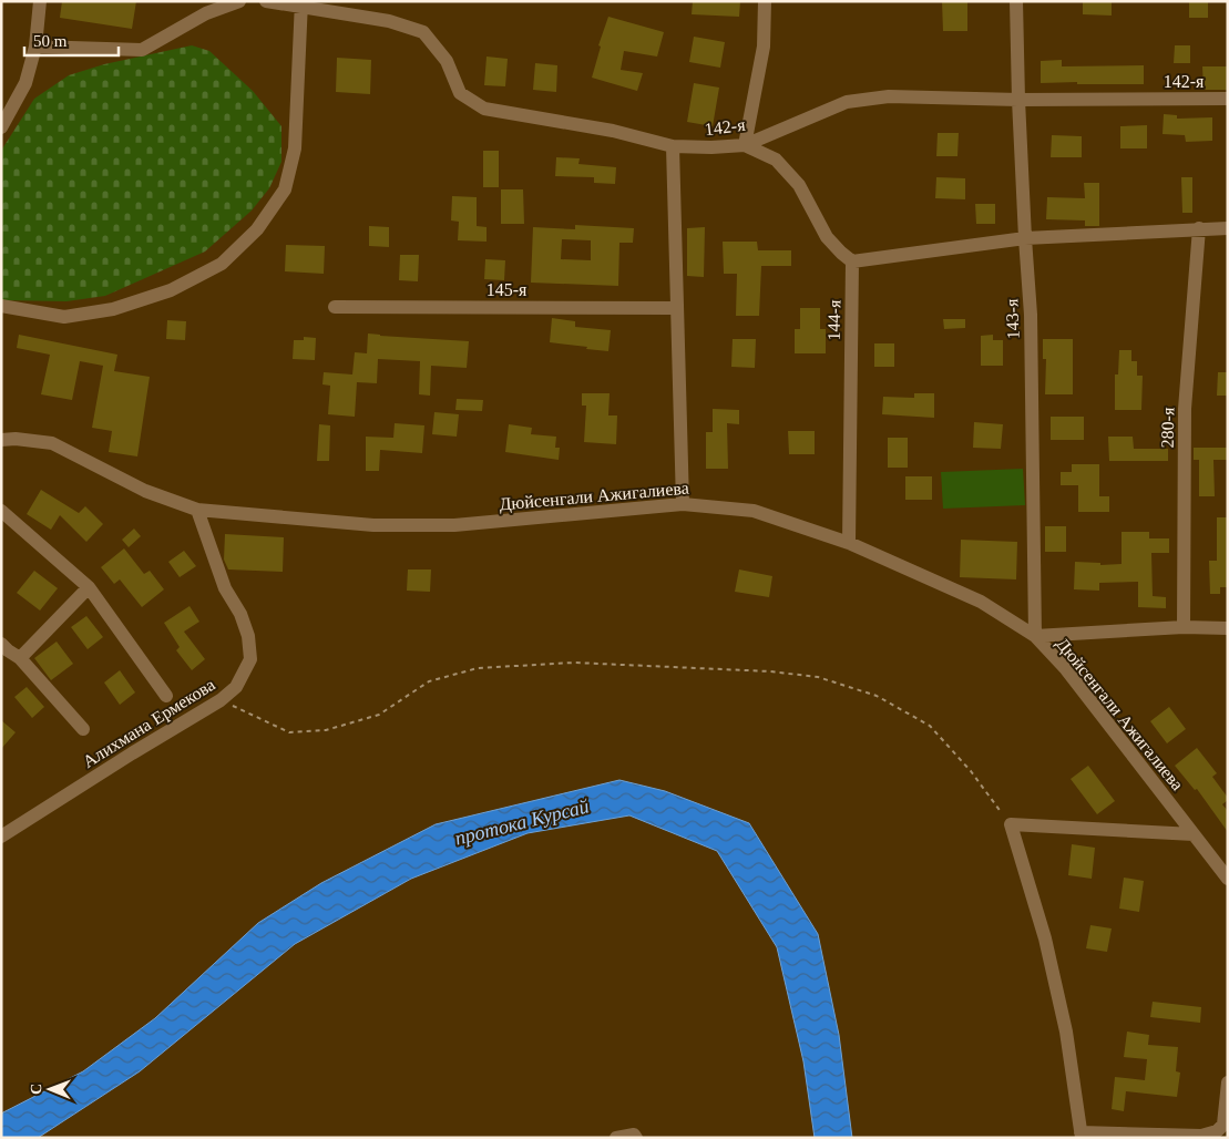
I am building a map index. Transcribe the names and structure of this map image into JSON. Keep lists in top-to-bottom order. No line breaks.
{"streets":{"street":["142-я","145-я","143-я","144-я","280-я","Дюйсенгали Ажигалиева","Алихмана Ермекова"]},"crossings":[["142-я","143-я"],["143-я","Дюйсенгали Ажигалиева"],["144-я","Дюйсенгали Ажигалиева"],["Дюйсенгали Ажигалиева","Алихмана Ермекова"]],"water":["протока Курсай"],"scale_bar":"50 m","north":"left"}
